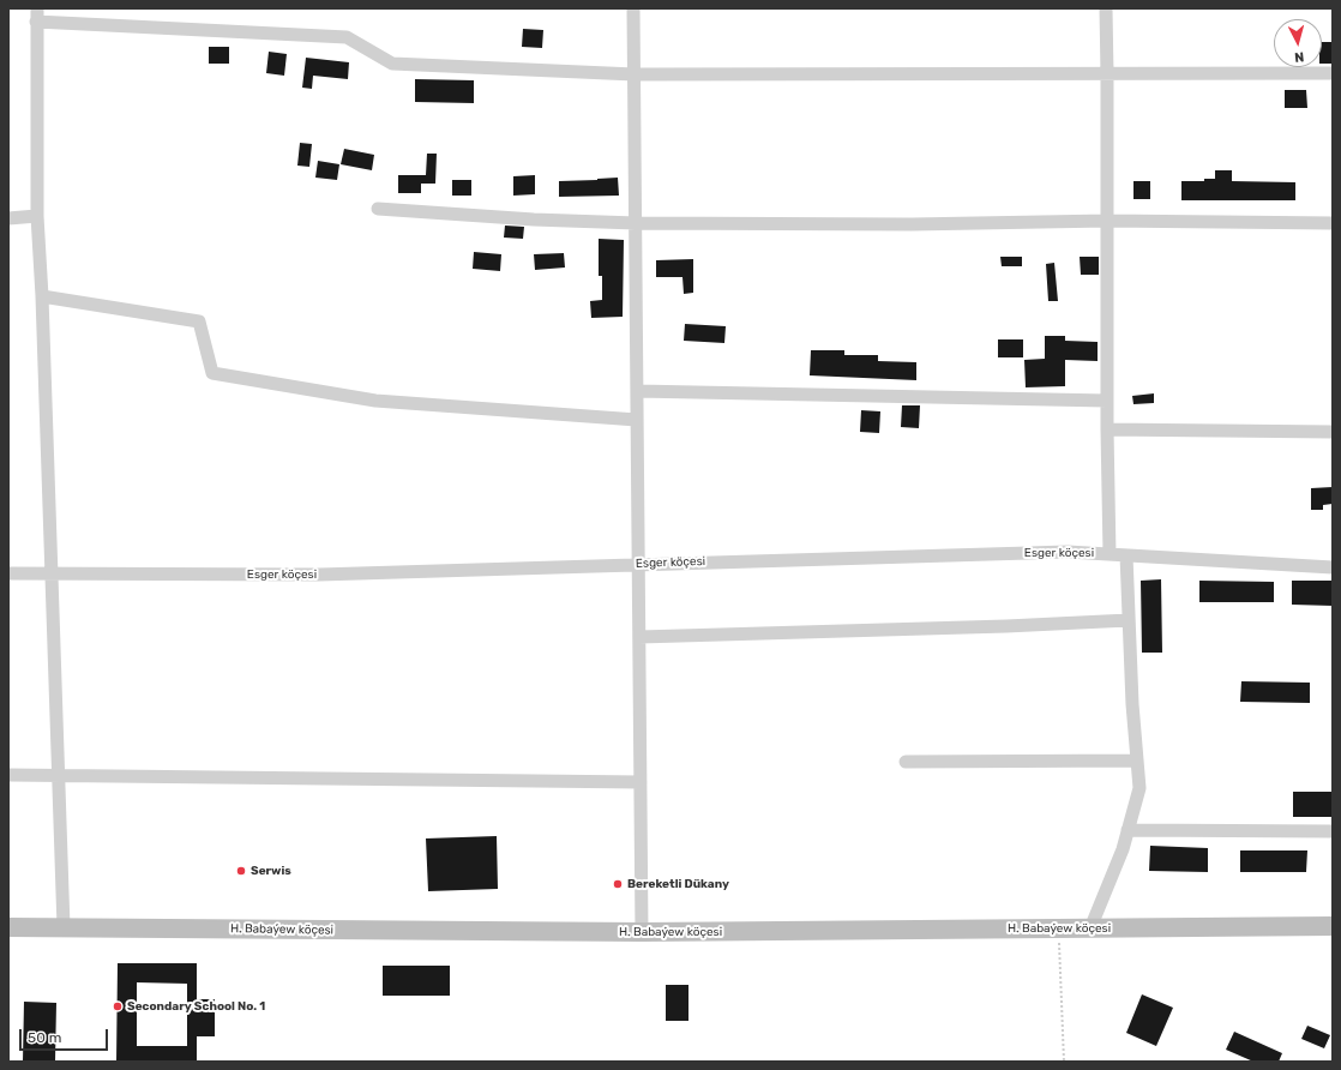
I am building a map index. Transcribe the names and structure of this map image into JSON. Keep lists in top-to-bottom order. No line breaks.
{"streets":{"street":["Esger köçesi","H. Babaýew köçesi"]},"places":["Serwis","Bereketli Dükany","Secondary School No. 1"],"scale_bar":"50 m","north":"bottom"}
